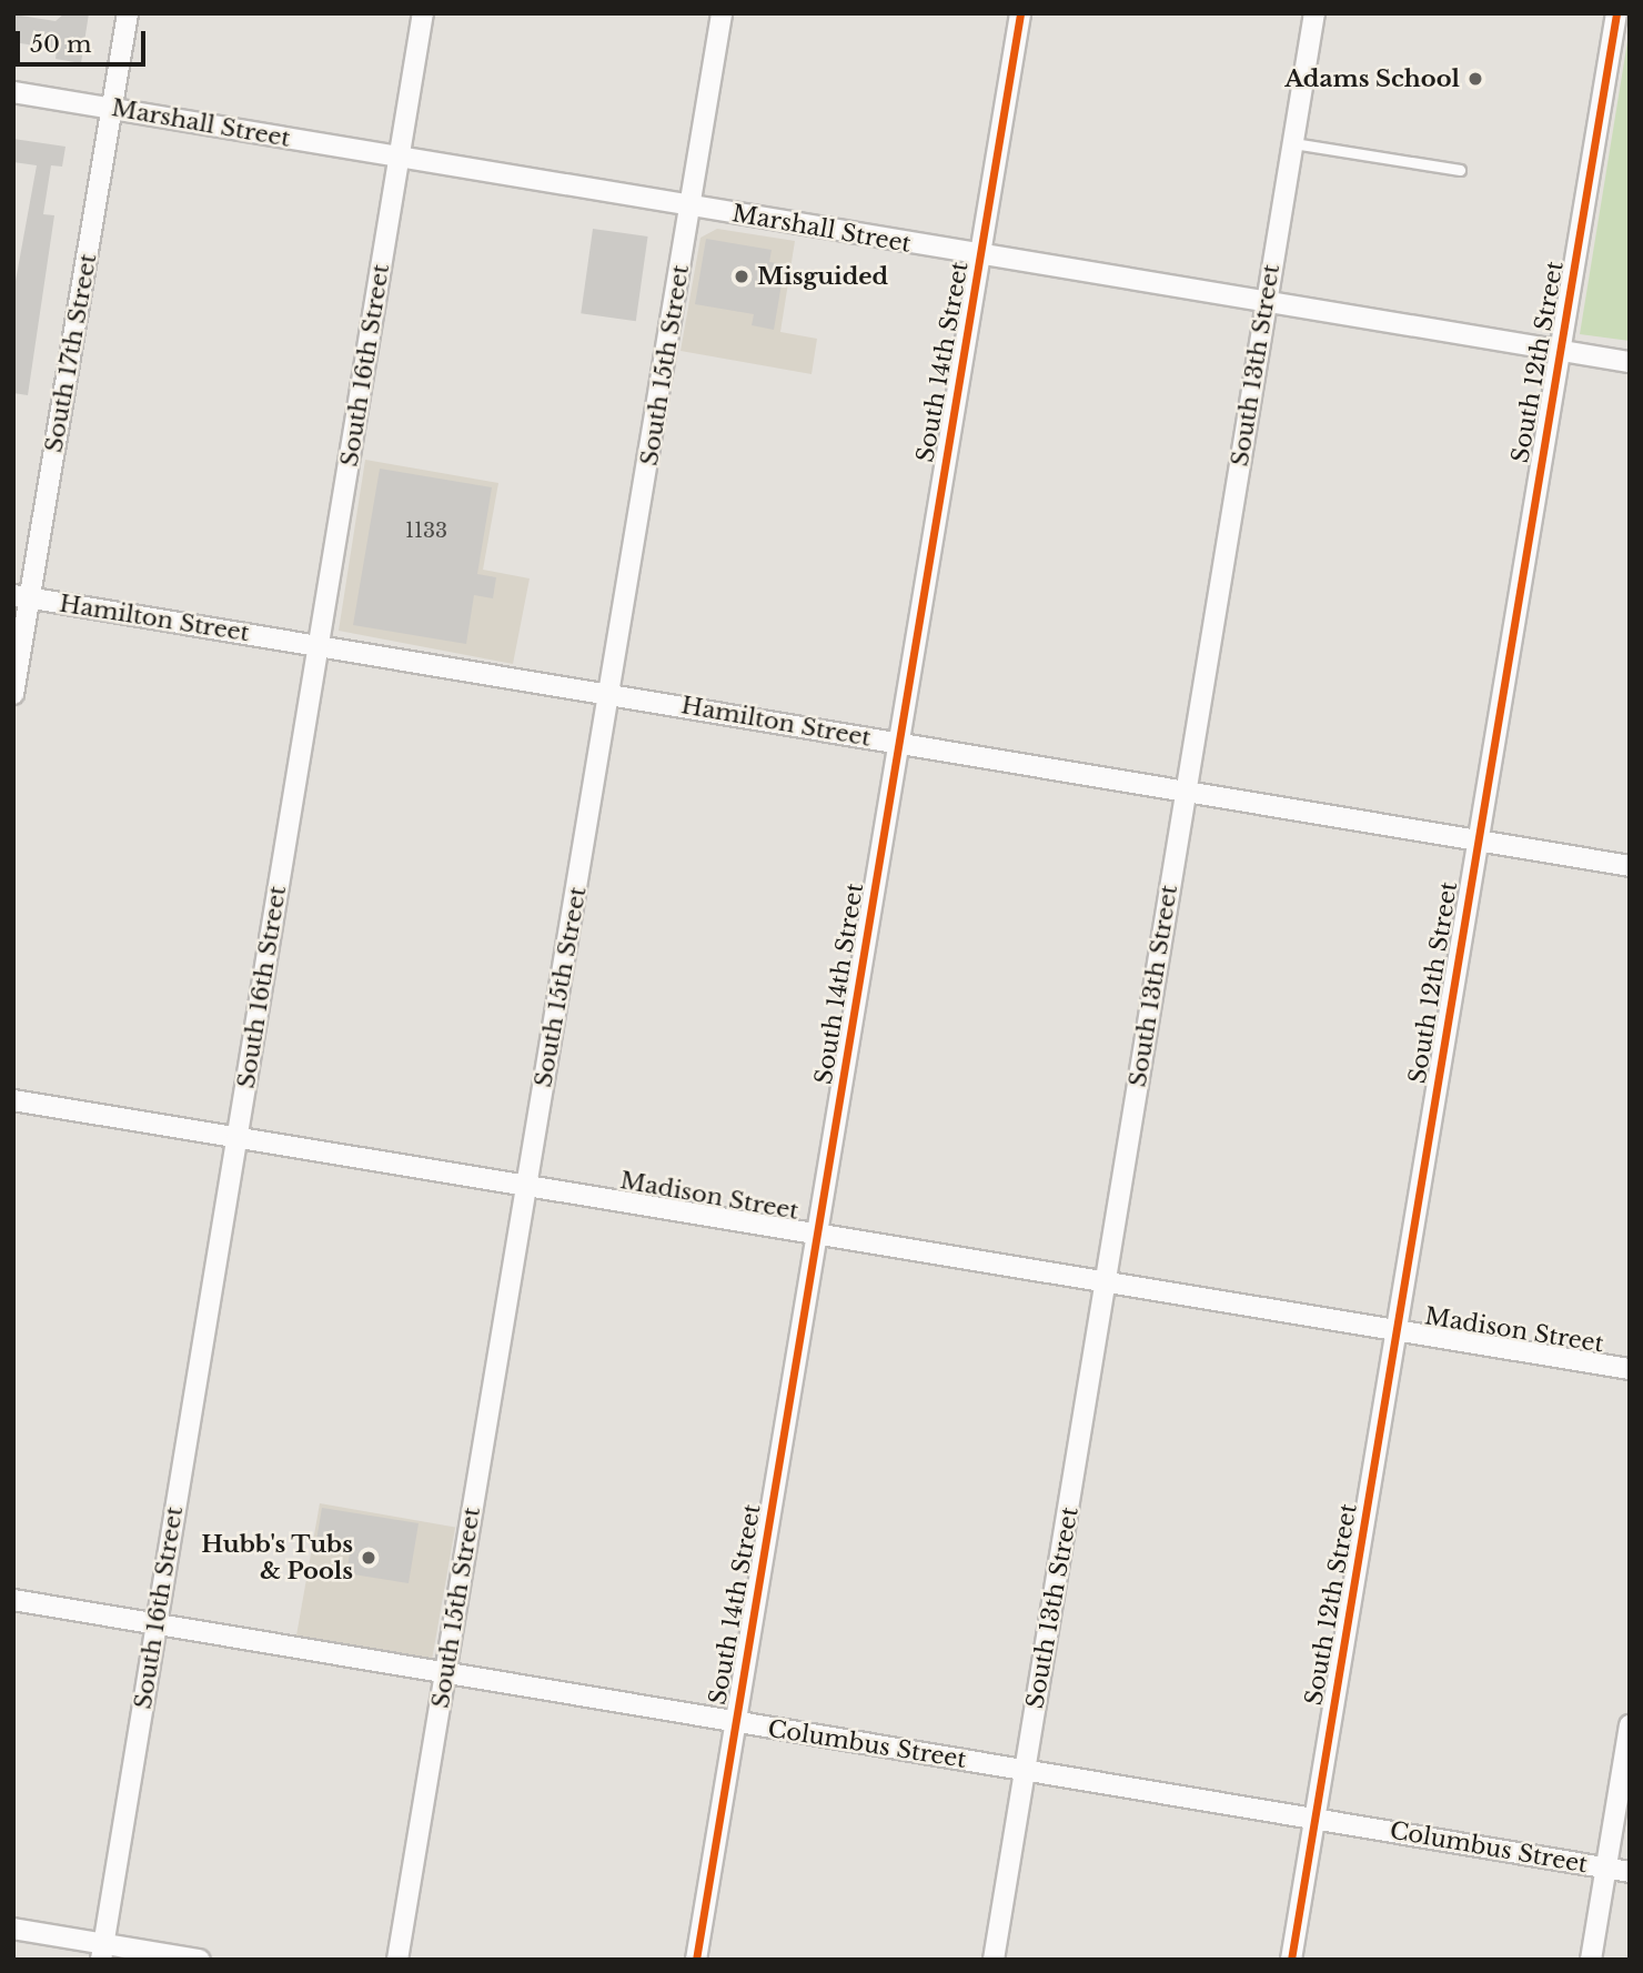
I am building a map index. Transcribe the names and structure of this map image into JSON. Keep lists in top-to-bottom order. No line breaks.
{"streets":{"street":["Marshall Street","South 17th Street","South 14th Street","South 12th Street","South 16th Street","South 15th Street","South 13th Street","Hamilton Street","Madison Street","Columbus Street"]},"crossings":[["Marshall Street","South 17th Street"],["Marshall Street","South 14th Street"],["Marshall Street","South 12th Street"],["Marshall Street","South 16th Street"],["Marshall Street","South 15th Street"],["Marshall Street","South 13th Street"],["South 17th Street","Hamilton Street"],["South 14th Street","Hamilton Street"],["South 14th Street","Madison Street"],["South 14th Street","Columbus Street"],["South 12th Street","Hamilton Street"],["South 12th Street","Madison Street"],["South 12th Street","Columbus Street"],["South 16th Street","Hamilton Street"],["South 16th Street","Madison Street"],["South 16th Street","Columbus Street"],["South 15th Street","Hamilton Street"],["South 15th Street","Madison Street"],["South 15th Street","Columbus Street"],["South 13th Street","Hamilton Street"],["South 13th Street","Madison Street"],["South 13th Street","Columbus Street"]],"places":["Adams School","Misguided","Hubb's Tubs & Pools"],"house_numbers":["1133"],"scale_bar":"50 m"}
